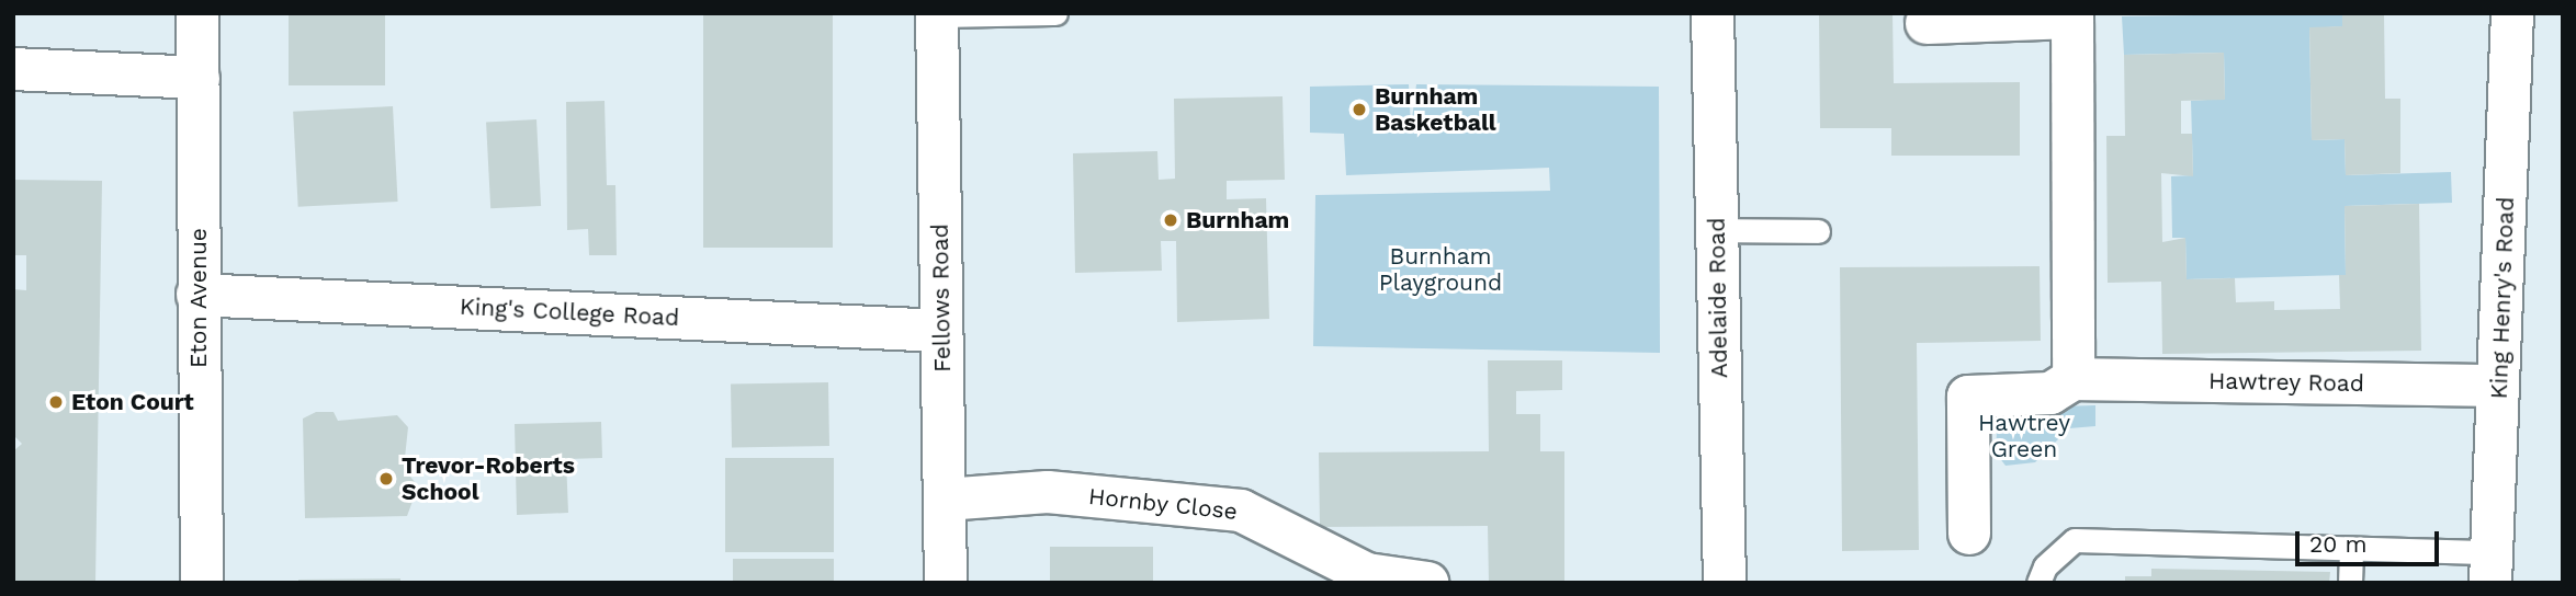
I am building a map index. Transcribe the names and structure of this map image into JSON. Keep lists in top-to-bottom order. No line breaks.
{"streets":{"street":["Eton Avenue","Fellows Road","Adelaide Road","King Henry's Road","King's College Road","Hawtrey Road","Hornby Close"]},"crossings":[["Eton Avenue","King's College Road"],["Fellows Road","King's College Road"],["Fellows Road","Hornby Close"],["King Henry's Road","Hawtrey Road"]],"parks":["Burnham Playground","Hawtrey Green"],"places":["Burnham Basketball","Burnham","Eton Court","Trevor-Roberts School"],"scale_bar":"20 m"}
